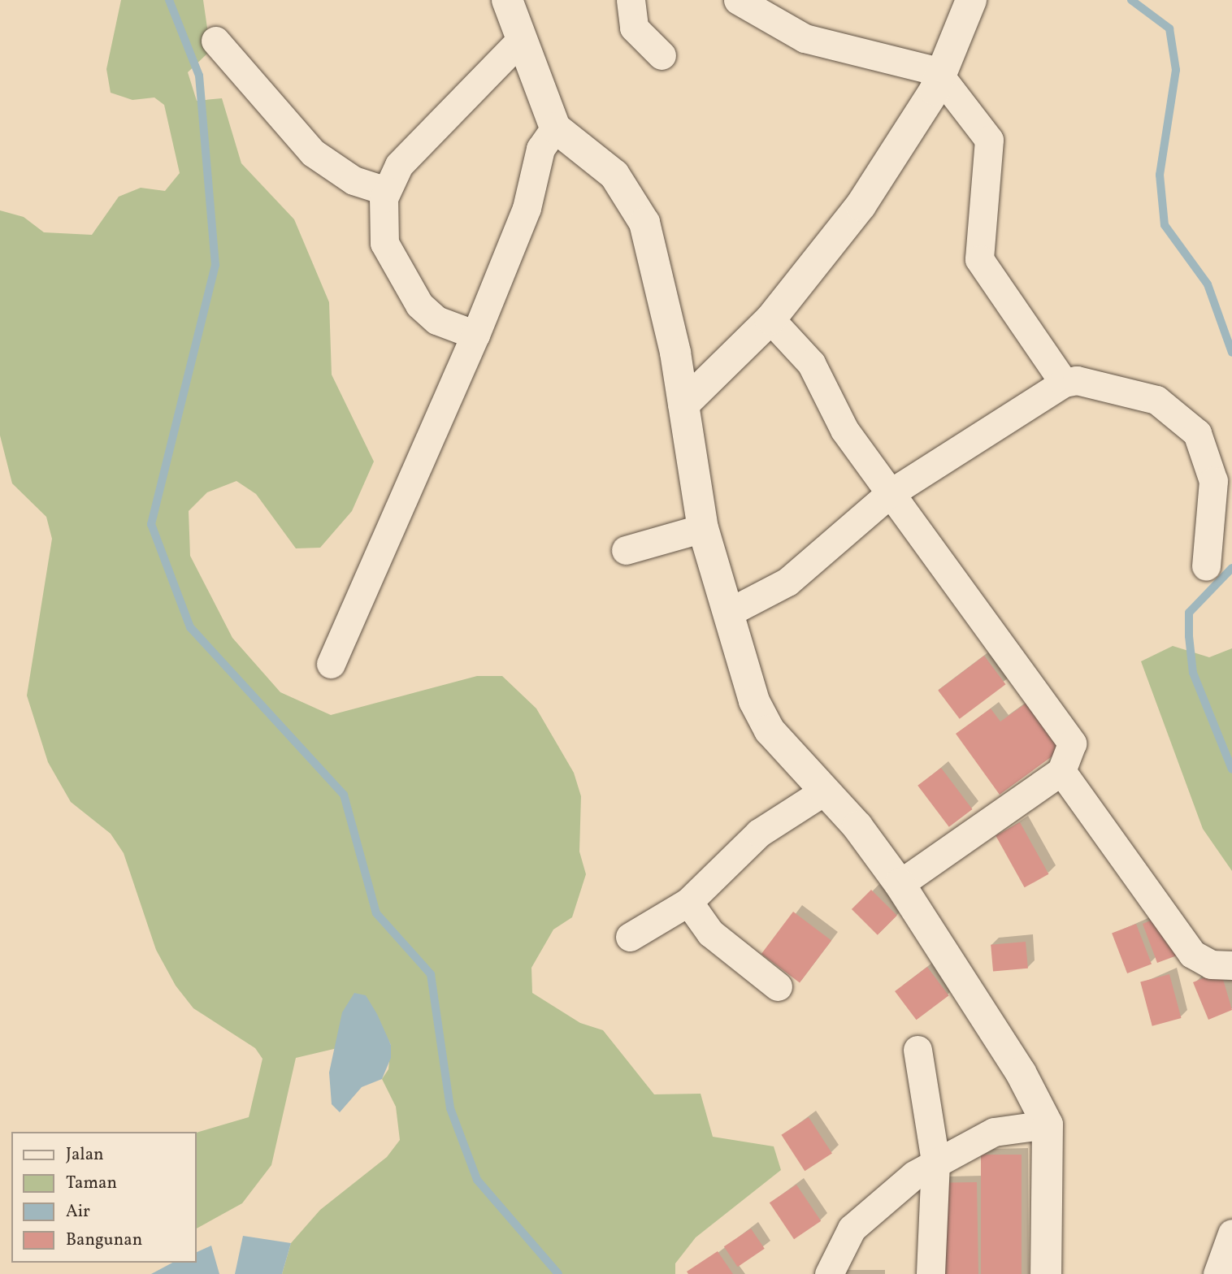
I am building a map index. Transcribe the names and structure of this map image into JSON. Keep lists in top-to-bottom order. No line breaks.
{"legend":["Jalan","Taman","Air","Bangunan"]}
